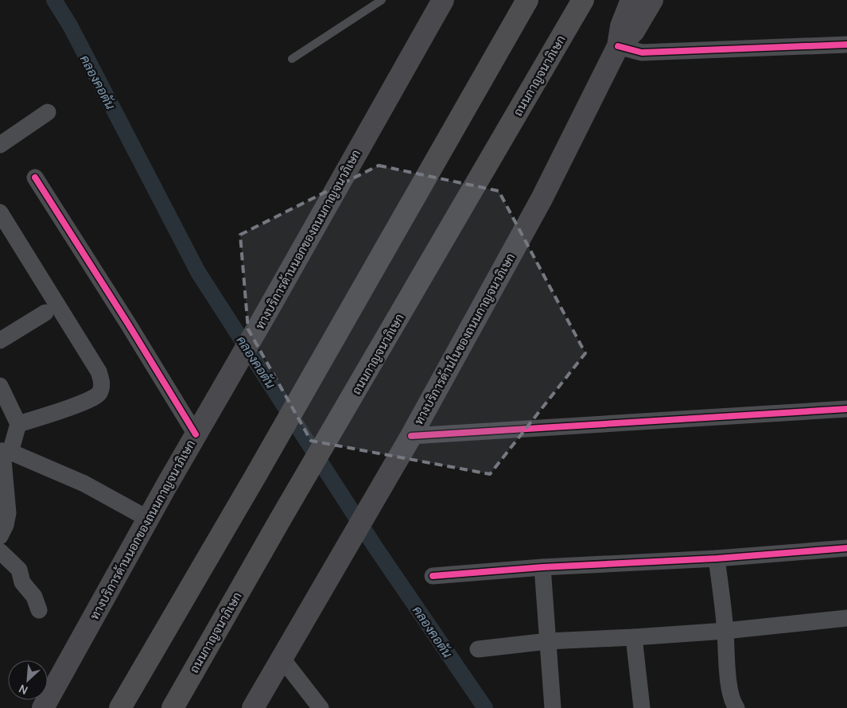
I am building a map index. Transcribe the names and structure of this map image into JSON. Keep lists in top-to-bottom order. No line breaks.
{"streets":{"highway":["ถนนกาญจนาภิเษก"],"main road":["ทางบริการด้านนอกของถนนกาญจนาภิเษก","ทางบริการด้านในของถนนกาญจนาภิเษก"]},"water":["คลองคอตัน"],"north":"bottom left"}
